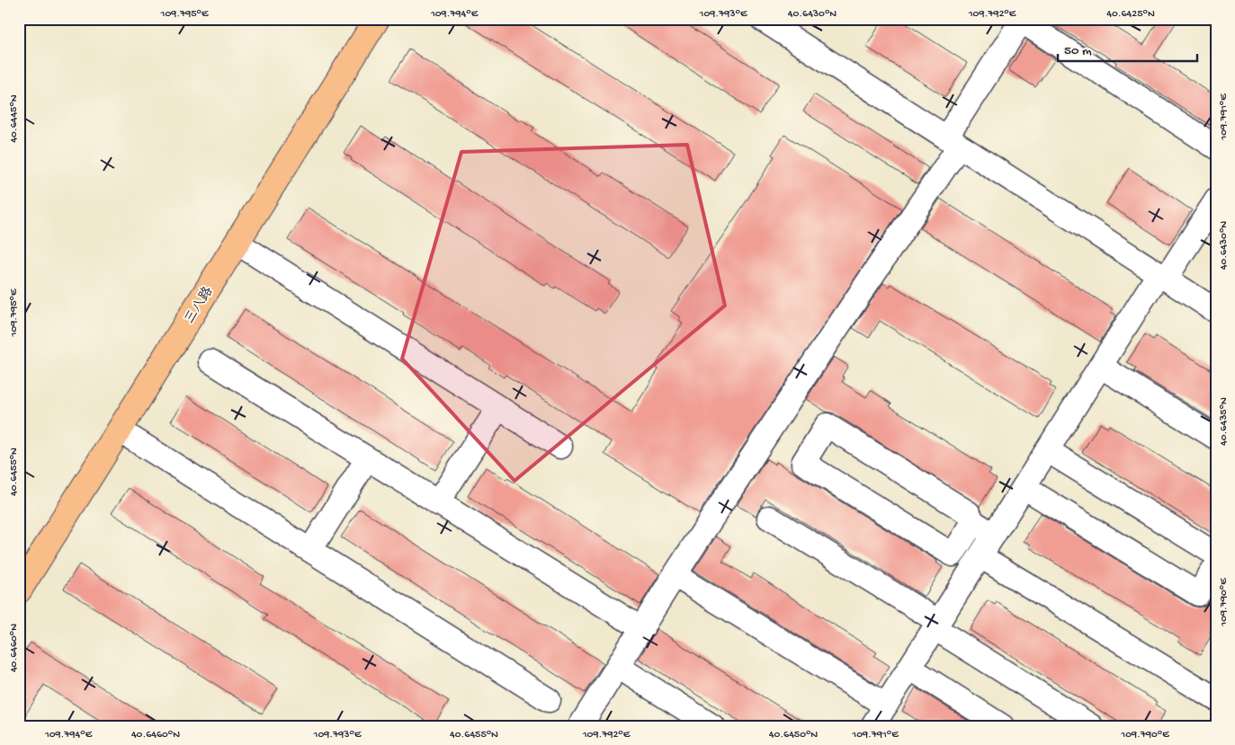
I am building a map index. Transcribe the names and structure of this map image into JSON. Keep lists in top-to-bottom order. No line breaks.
{"streets":{"main road":["三八路"]},"scale_bar":"50 m","coordinates":["109.795°E","109.794°E","109.793°E","40.6430°N","109.792°E","40.6425°N","109.791°E","40.6445°N","40.6435°N","40.6455°N","109.790°E","40.6460°N","40.6450°N"]}
